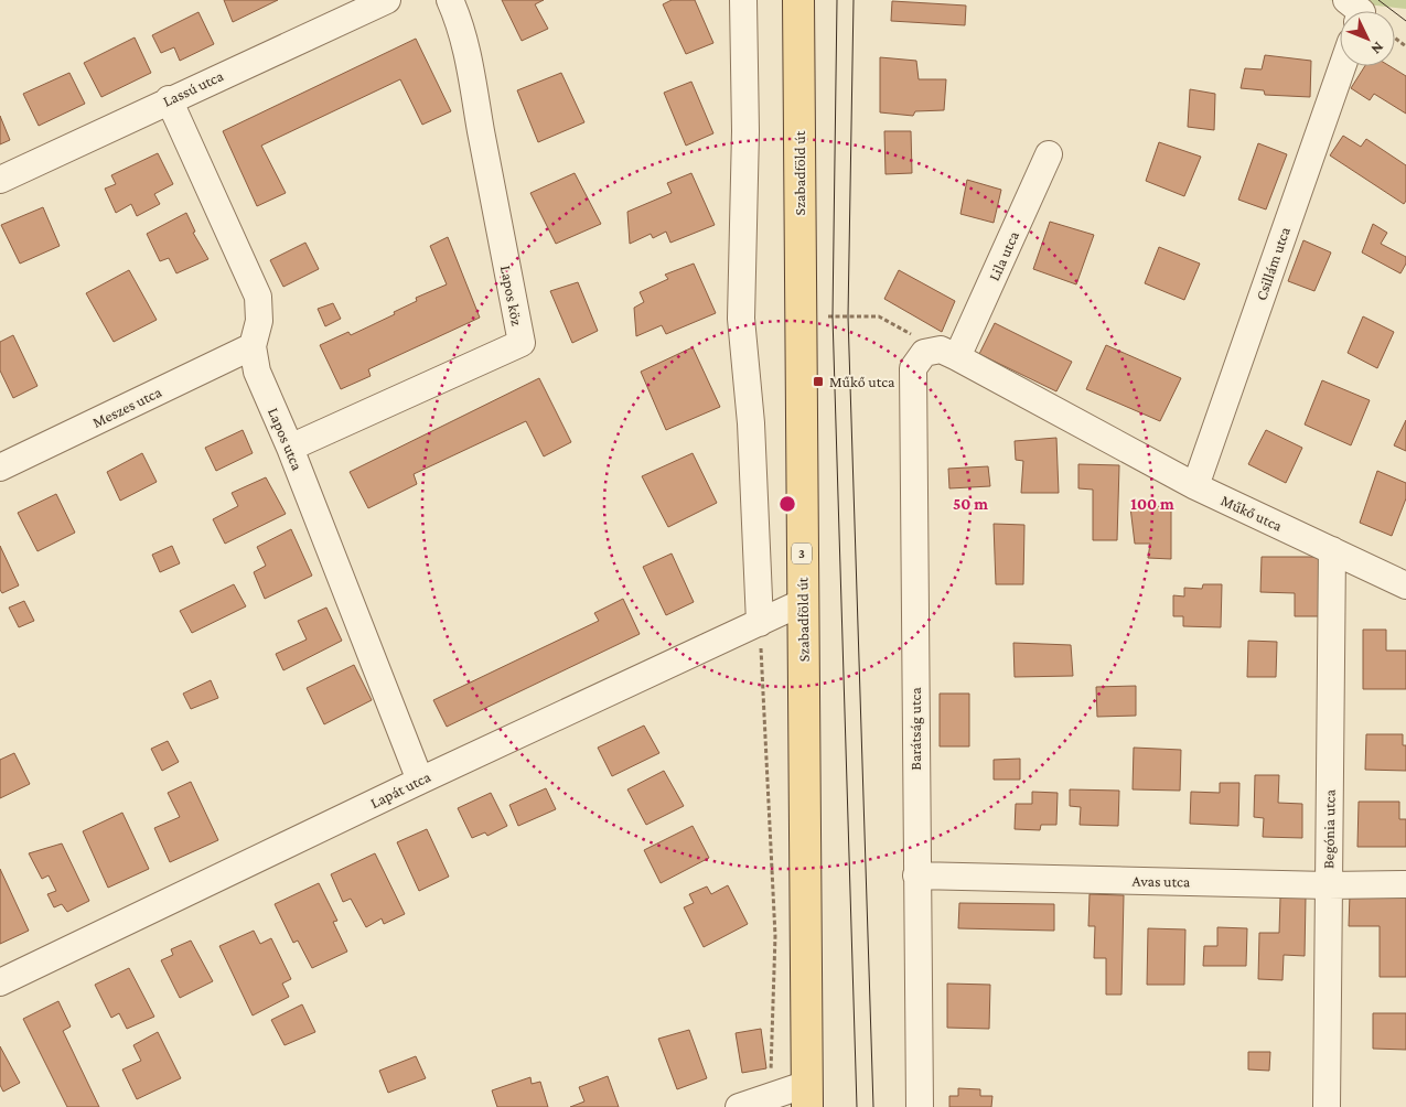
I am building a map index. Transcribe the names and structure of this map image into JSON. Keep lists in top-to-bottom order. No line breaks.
{"streets":{"main road":["Szabadföld út","3"],"street":["Lassú utca","Lila utca","Csillám utca","Lapos köz","Meszes utca","Lapos utca","Műkő utca","Barátság utca","Lapát utca","Begónia utca","Avas utca"]},"crossings":[["Lassú utca","Lapos utca"],["Szabadföld út","Lapát utca"],["Lila utca","Műkő utca"],["Csillám utca","Műkő utca"],["Lapos köz","Lapos utca"],["Meszes utca","Lapos utca"],["Lapos utca","Lapát utca"],["Műkő utca","Barátság utca"],["Műkő utca","Begónia utca"],["Barátság utca","Avas utca"],["Begónia utca","Avas utca"]],"places":{"transit":["Műkő utca"]},"north":"bottom right","rings":["50 m","100 m"]}
